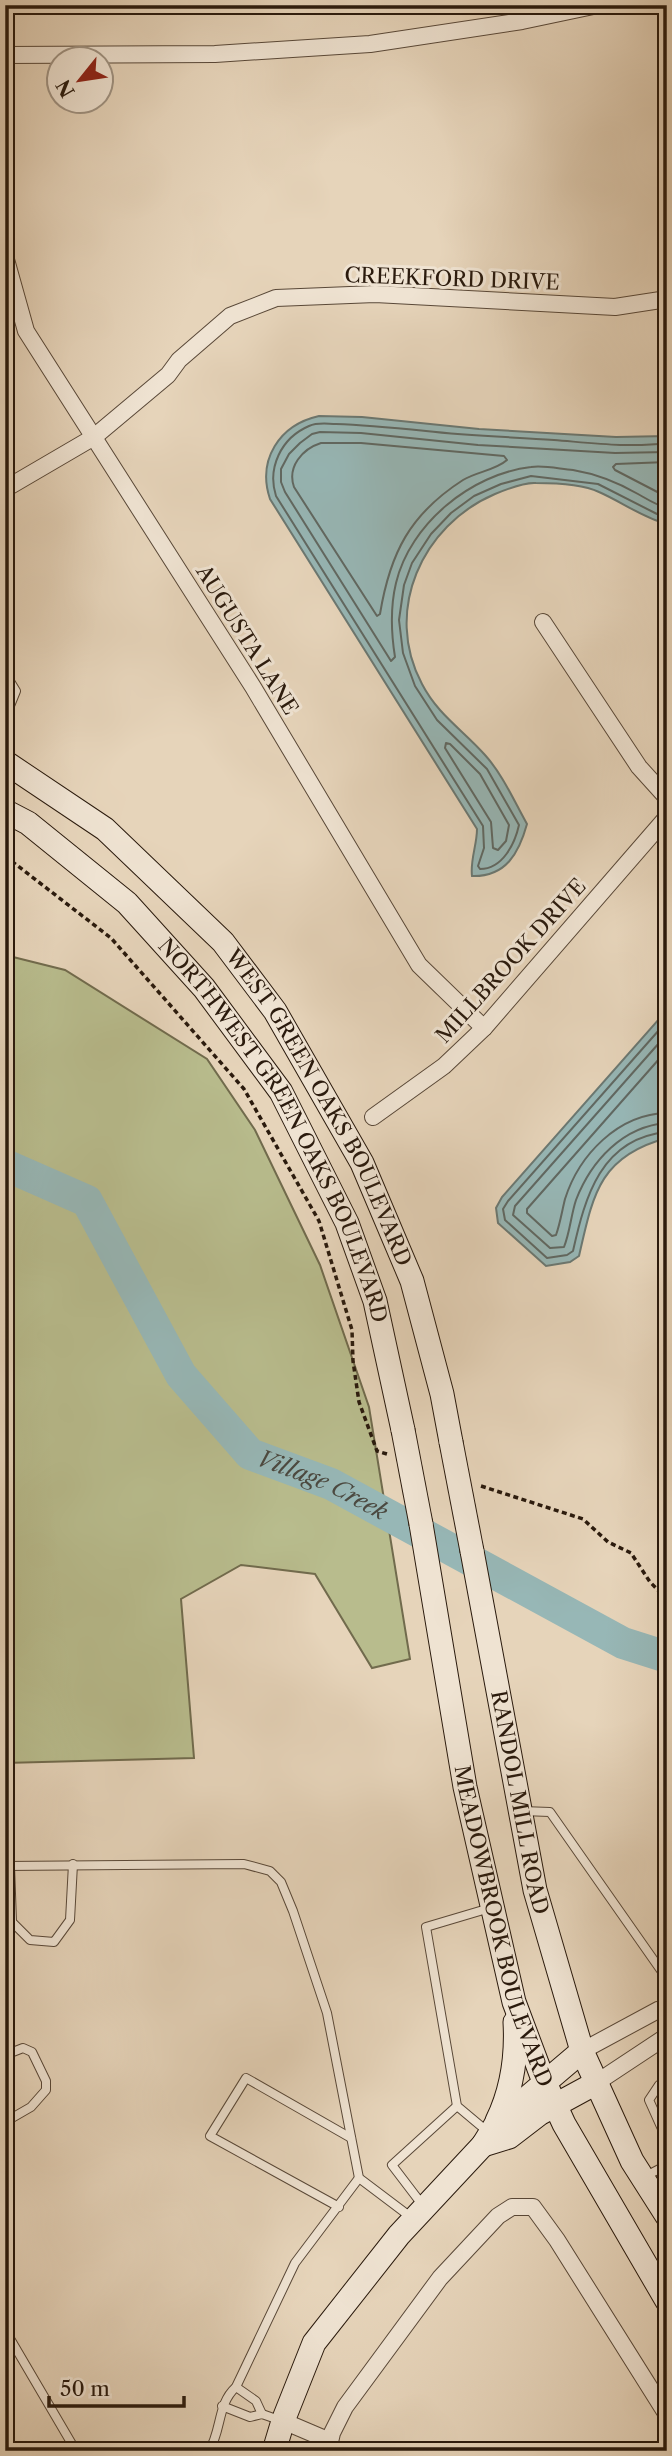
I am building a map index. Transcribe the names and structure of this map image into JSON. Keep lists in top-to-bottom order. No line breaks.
{"streets":{"main road":["WEST GREEN OAKS BOULEVARD","NORTHWEST GREEN OAKS BOULEVARD","RANDOL MILL ROAD","MEADOWBROOK BOULEVARD"],"street":["CREEKFORD DRIVE","AUGUSTA LANE","MILLBROOK DRIVE"]},"crossings":[["CREEKFORD DRIVE","AUGUSTA LANE"],["AUGUSTA LANE","MILLBROOK DRIVE"],["WEST GREEN OAKS BOULEVARD","RANDOL MILL ROAD"],["NORTHWEST GREEN OAKS BOULEVARD","MEADOWBROOK BOULEVARD"],["RANDOL MILL ROAD","MEADOWBROOK BOULEVARD"]],"water":["Village Creek"],"scale_bar":"50 m","north":"bottom left"}
